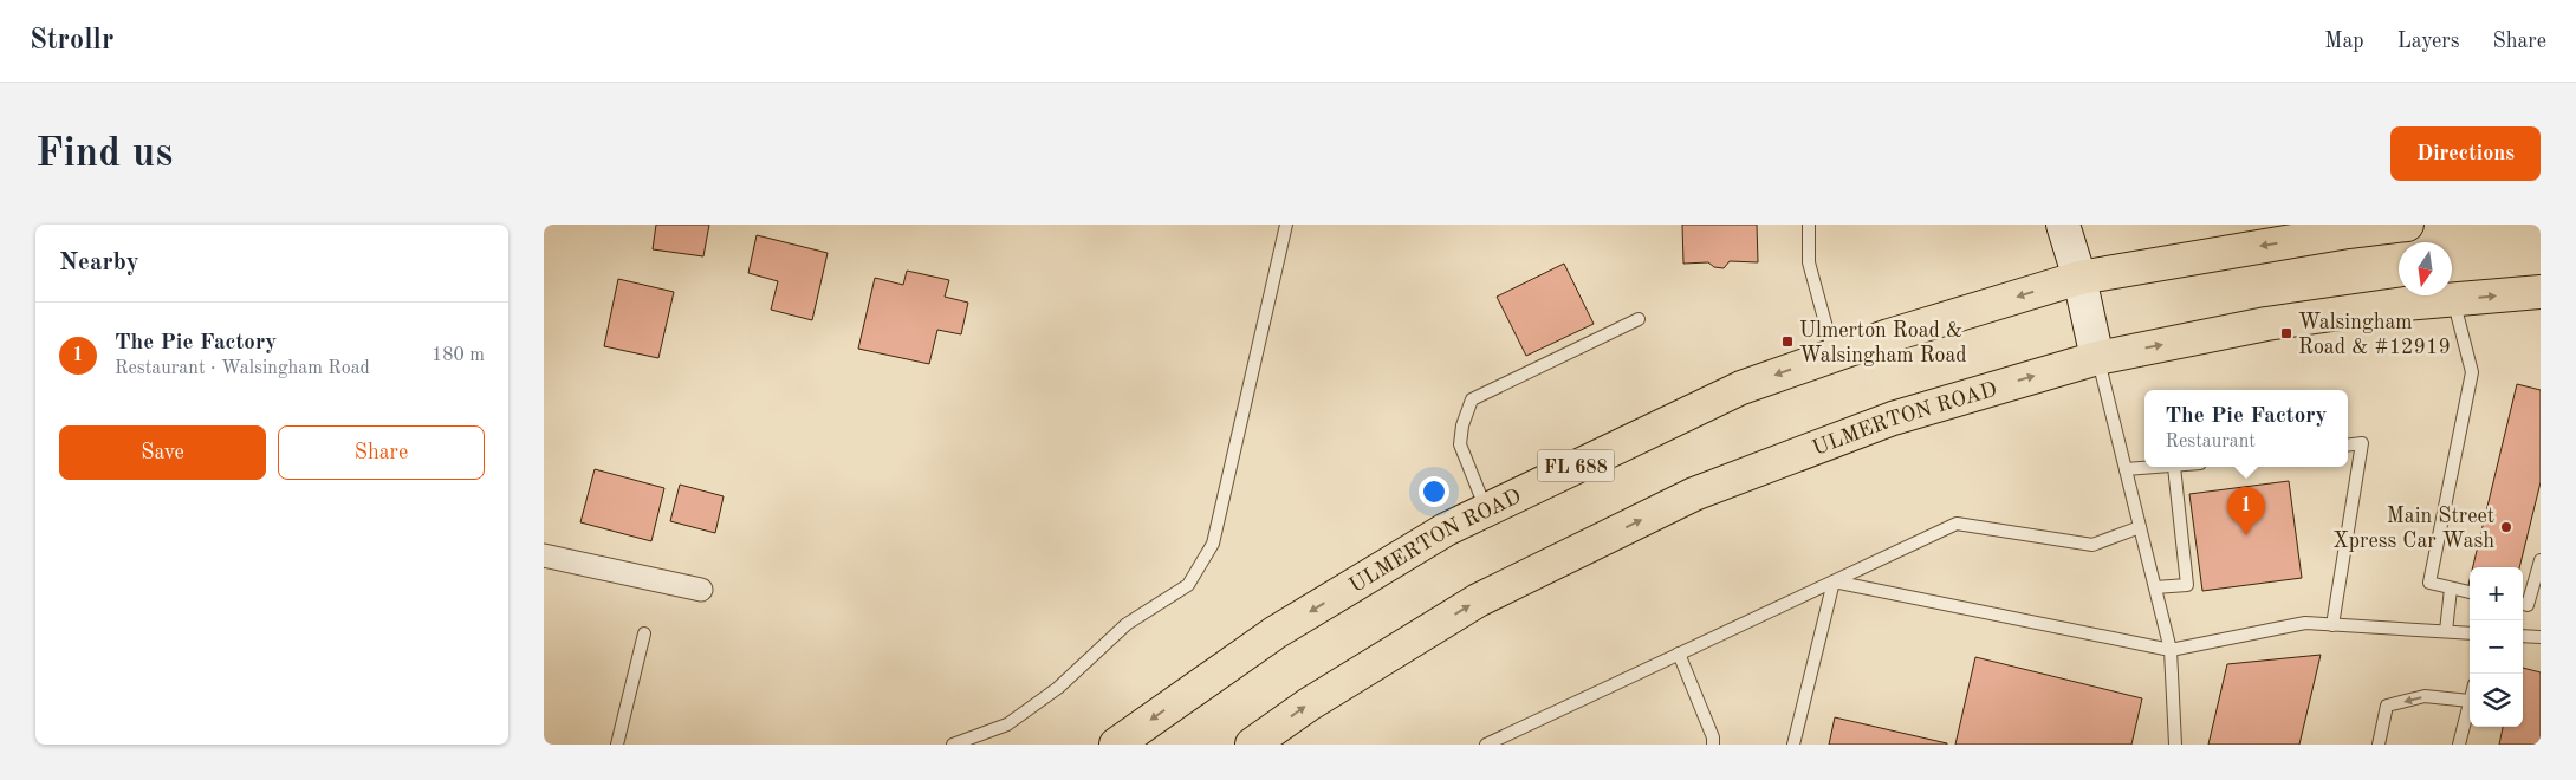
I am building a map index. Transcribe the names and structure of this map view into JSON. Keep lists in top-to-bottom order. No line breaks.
{"streets":{"main road":["ULMERTON ROAD","FL 688"]},"crossings":[["ULMERTON ROAD","FL 688"]],"places":{"transit":["Walsingham Road & #12919","Ulmerton Road & Walsingham Road"],"other":["Main Street Xpress Car Wash"]},"north":"bottom","page":{"header":"Strollr","nav":["Map","Layers","Share"],"buttons":["Directions",["Save","Share"]],"title":"Find us","heading":"Nearby","list":[{"mark":"1","name":"The Pie Factory","note":"Restaurant · Walsingham Road","value":"180 m"}],"popup":["The Pie Factory","Restaurant"],"pins":"1","map_buttons":["+","−"]}}
